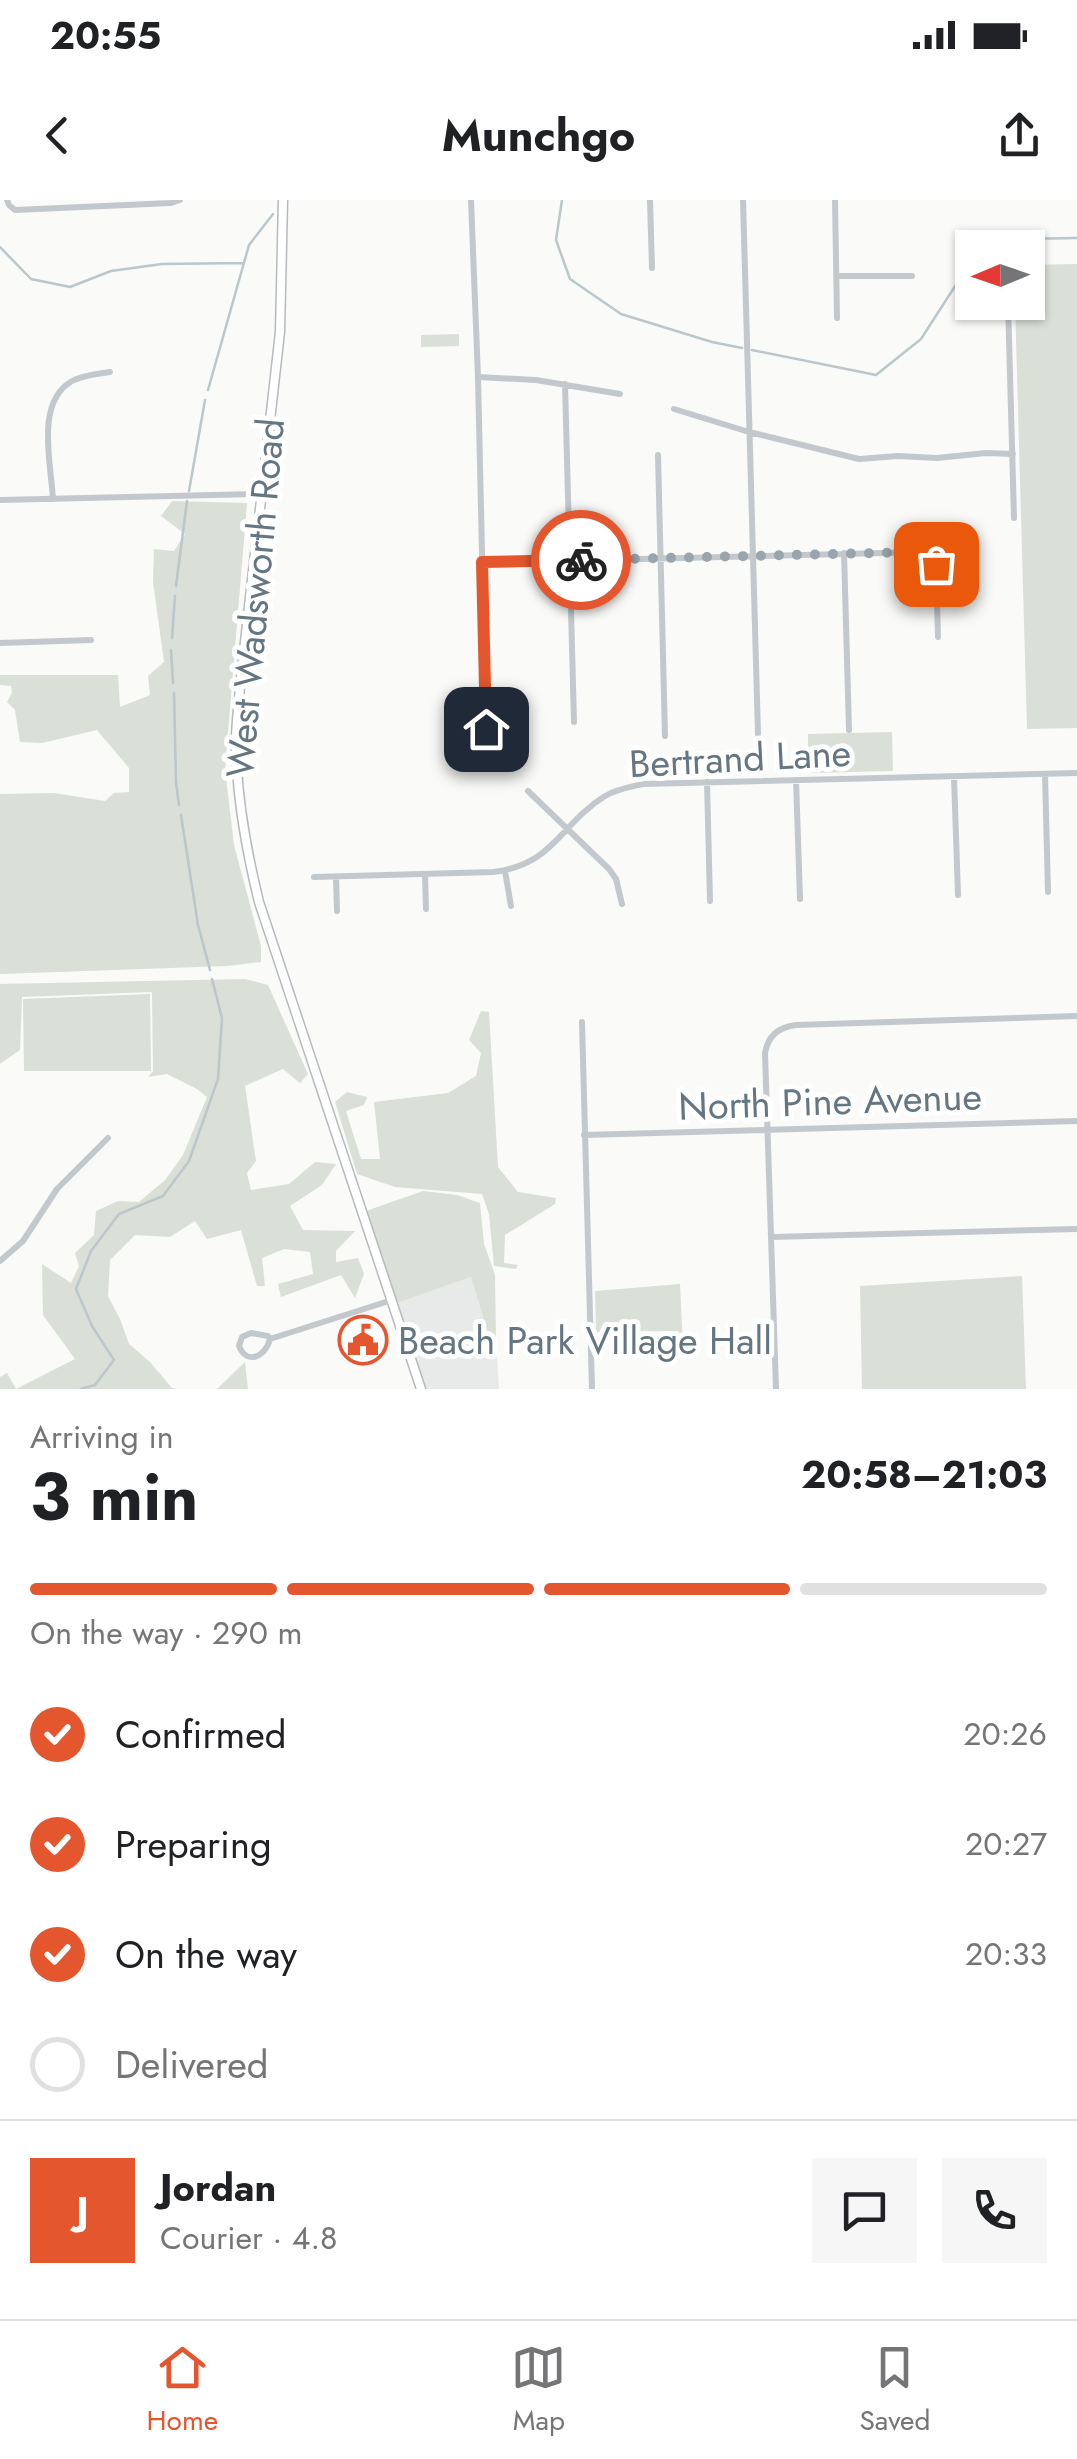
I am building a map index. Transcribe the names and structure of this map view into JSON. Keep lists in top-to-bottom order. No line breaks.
{"streets":{"main road":["West Wadsworth Road"],"street":["Bertrand Lane","North Pine Avenue"]},"places":{"public building":["Beach Park Village Hall"]},"north":"left","page":{"status":"20:55","header":"Munchgo","heading":["3 min","Arriving in","20:58–21:03"],"panel":["Jordan","Courier · 4.8"],"bar":"On the way · 290 m","list":[["Confirmed","20:26"],["Preparing","20:27"],["On the way","20:33"],"Delivered"],"round":"J","tabs":["Home","Map","Saved"]}}
